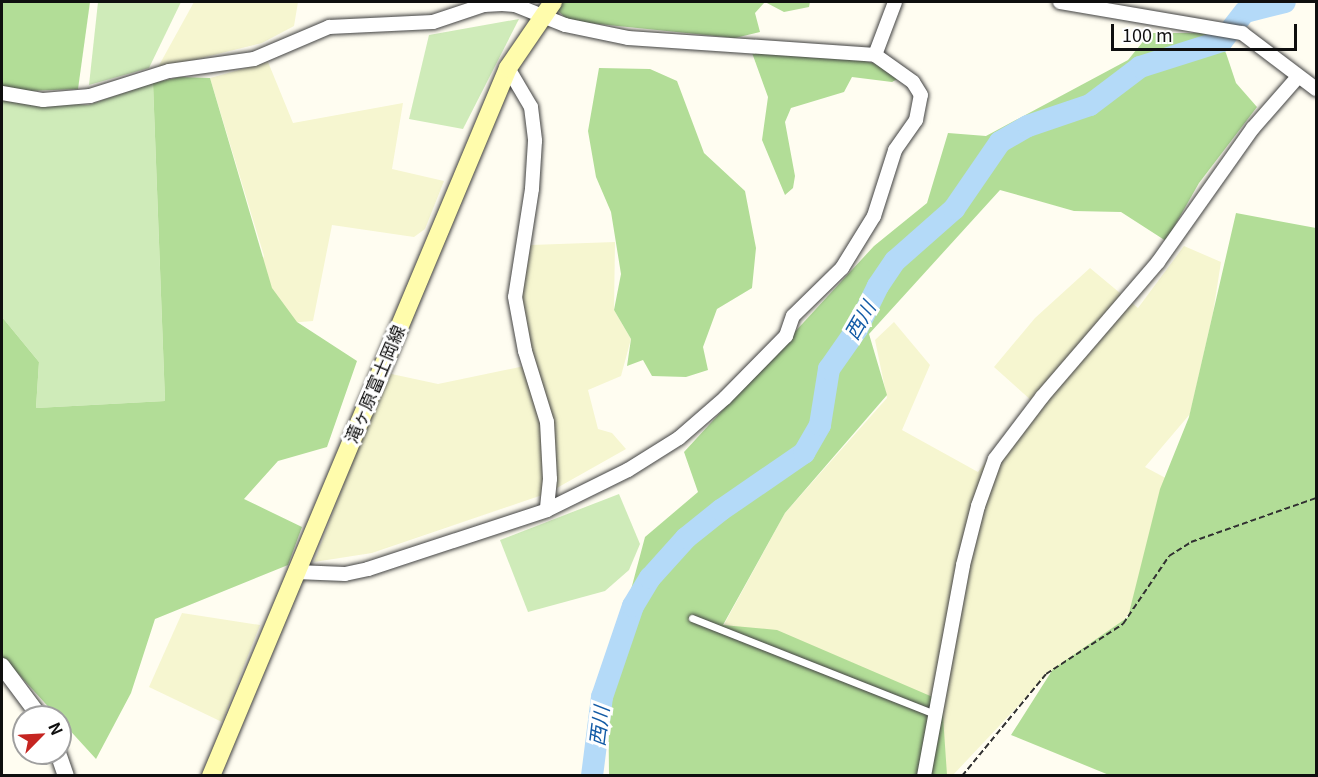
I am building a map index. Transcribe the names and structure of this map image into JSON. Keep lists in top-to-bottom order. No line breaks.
{"streets":{"main road":["滝ヶ原富士岡線"]},"water":["西川"],"scale_bar":"100 m","north":"top right"}
